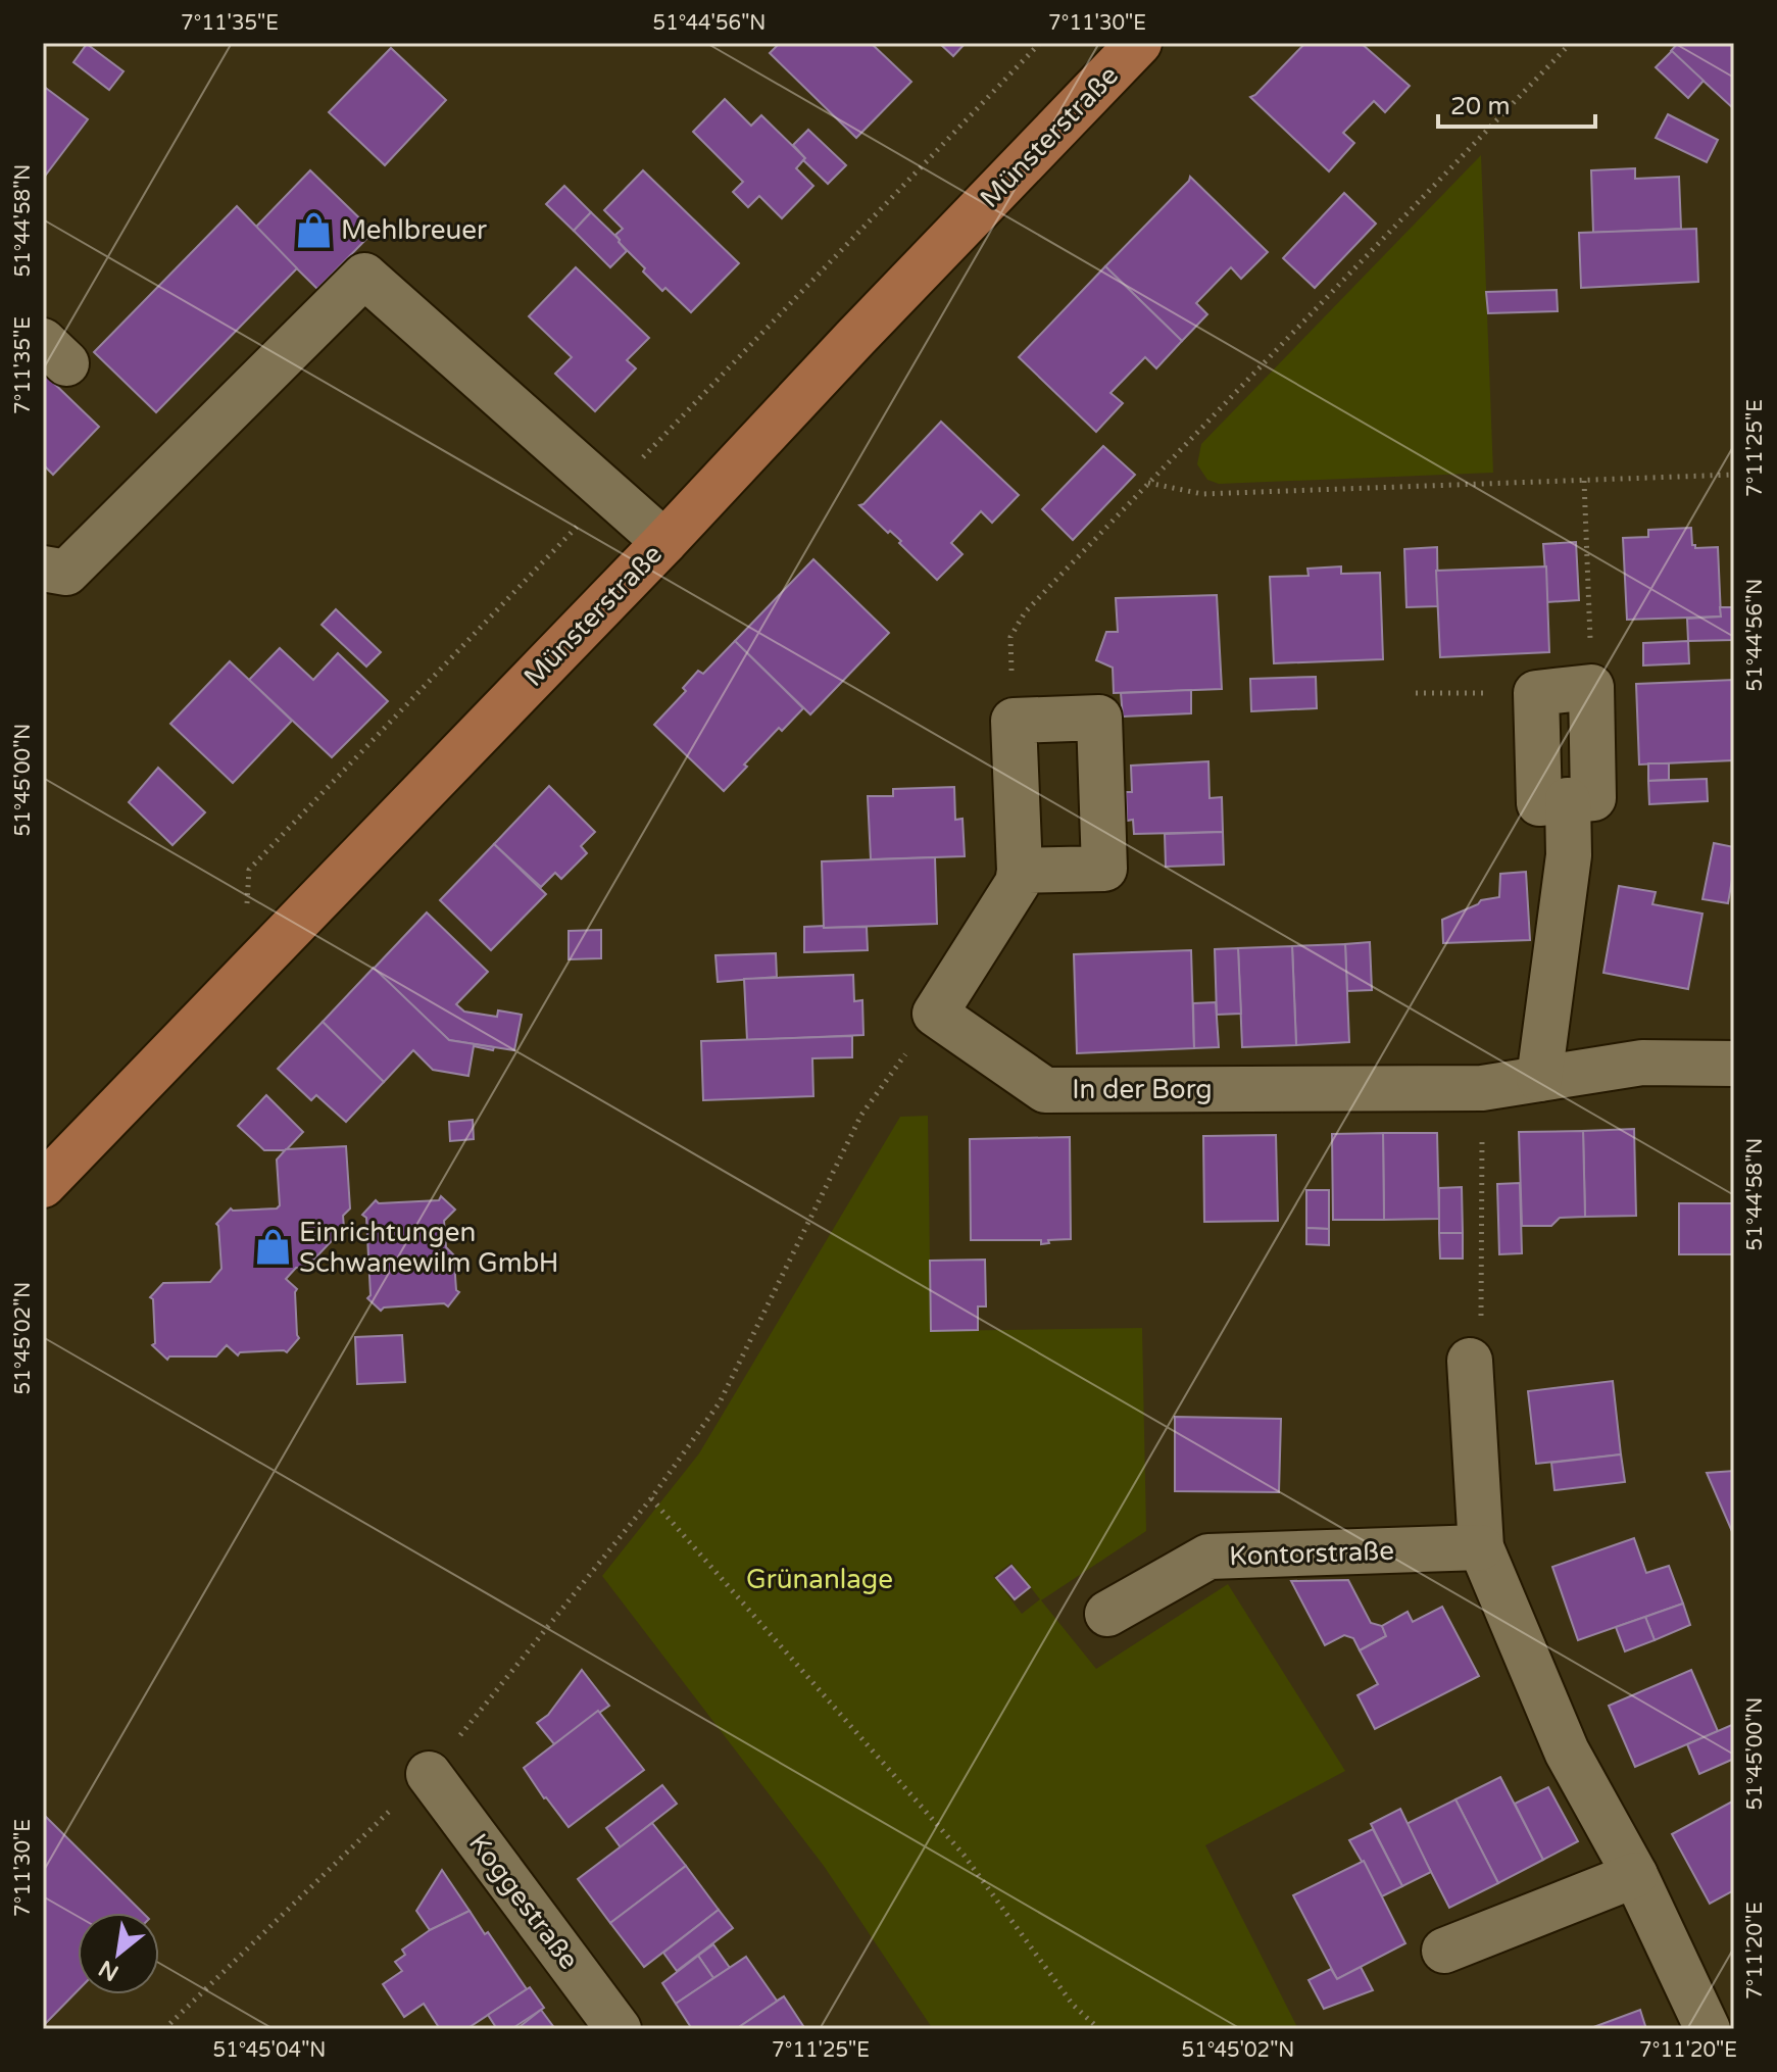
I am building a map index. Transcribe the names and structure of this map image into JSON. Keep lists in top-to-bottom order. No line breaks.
{"streets":{"main road":["Münsterstraße"],"street":["In der Borg","Kontorstraße","Koggestraße"]},"parks":["Grünanlage"],"places":{"shop":["Mehlbreuer","Einrichtungen Schwanewilm GmbH"]},"scale_bar":"20 m","north":"bottom left","coordinates":["7°11'35\"E","51°44'56\"N","7°11'30\"E","51°44'58\"N","7°11'25\"E","51°45'00\"N","51°45'02\"N","7°11'20\"E","51°45'04\"N"]}
